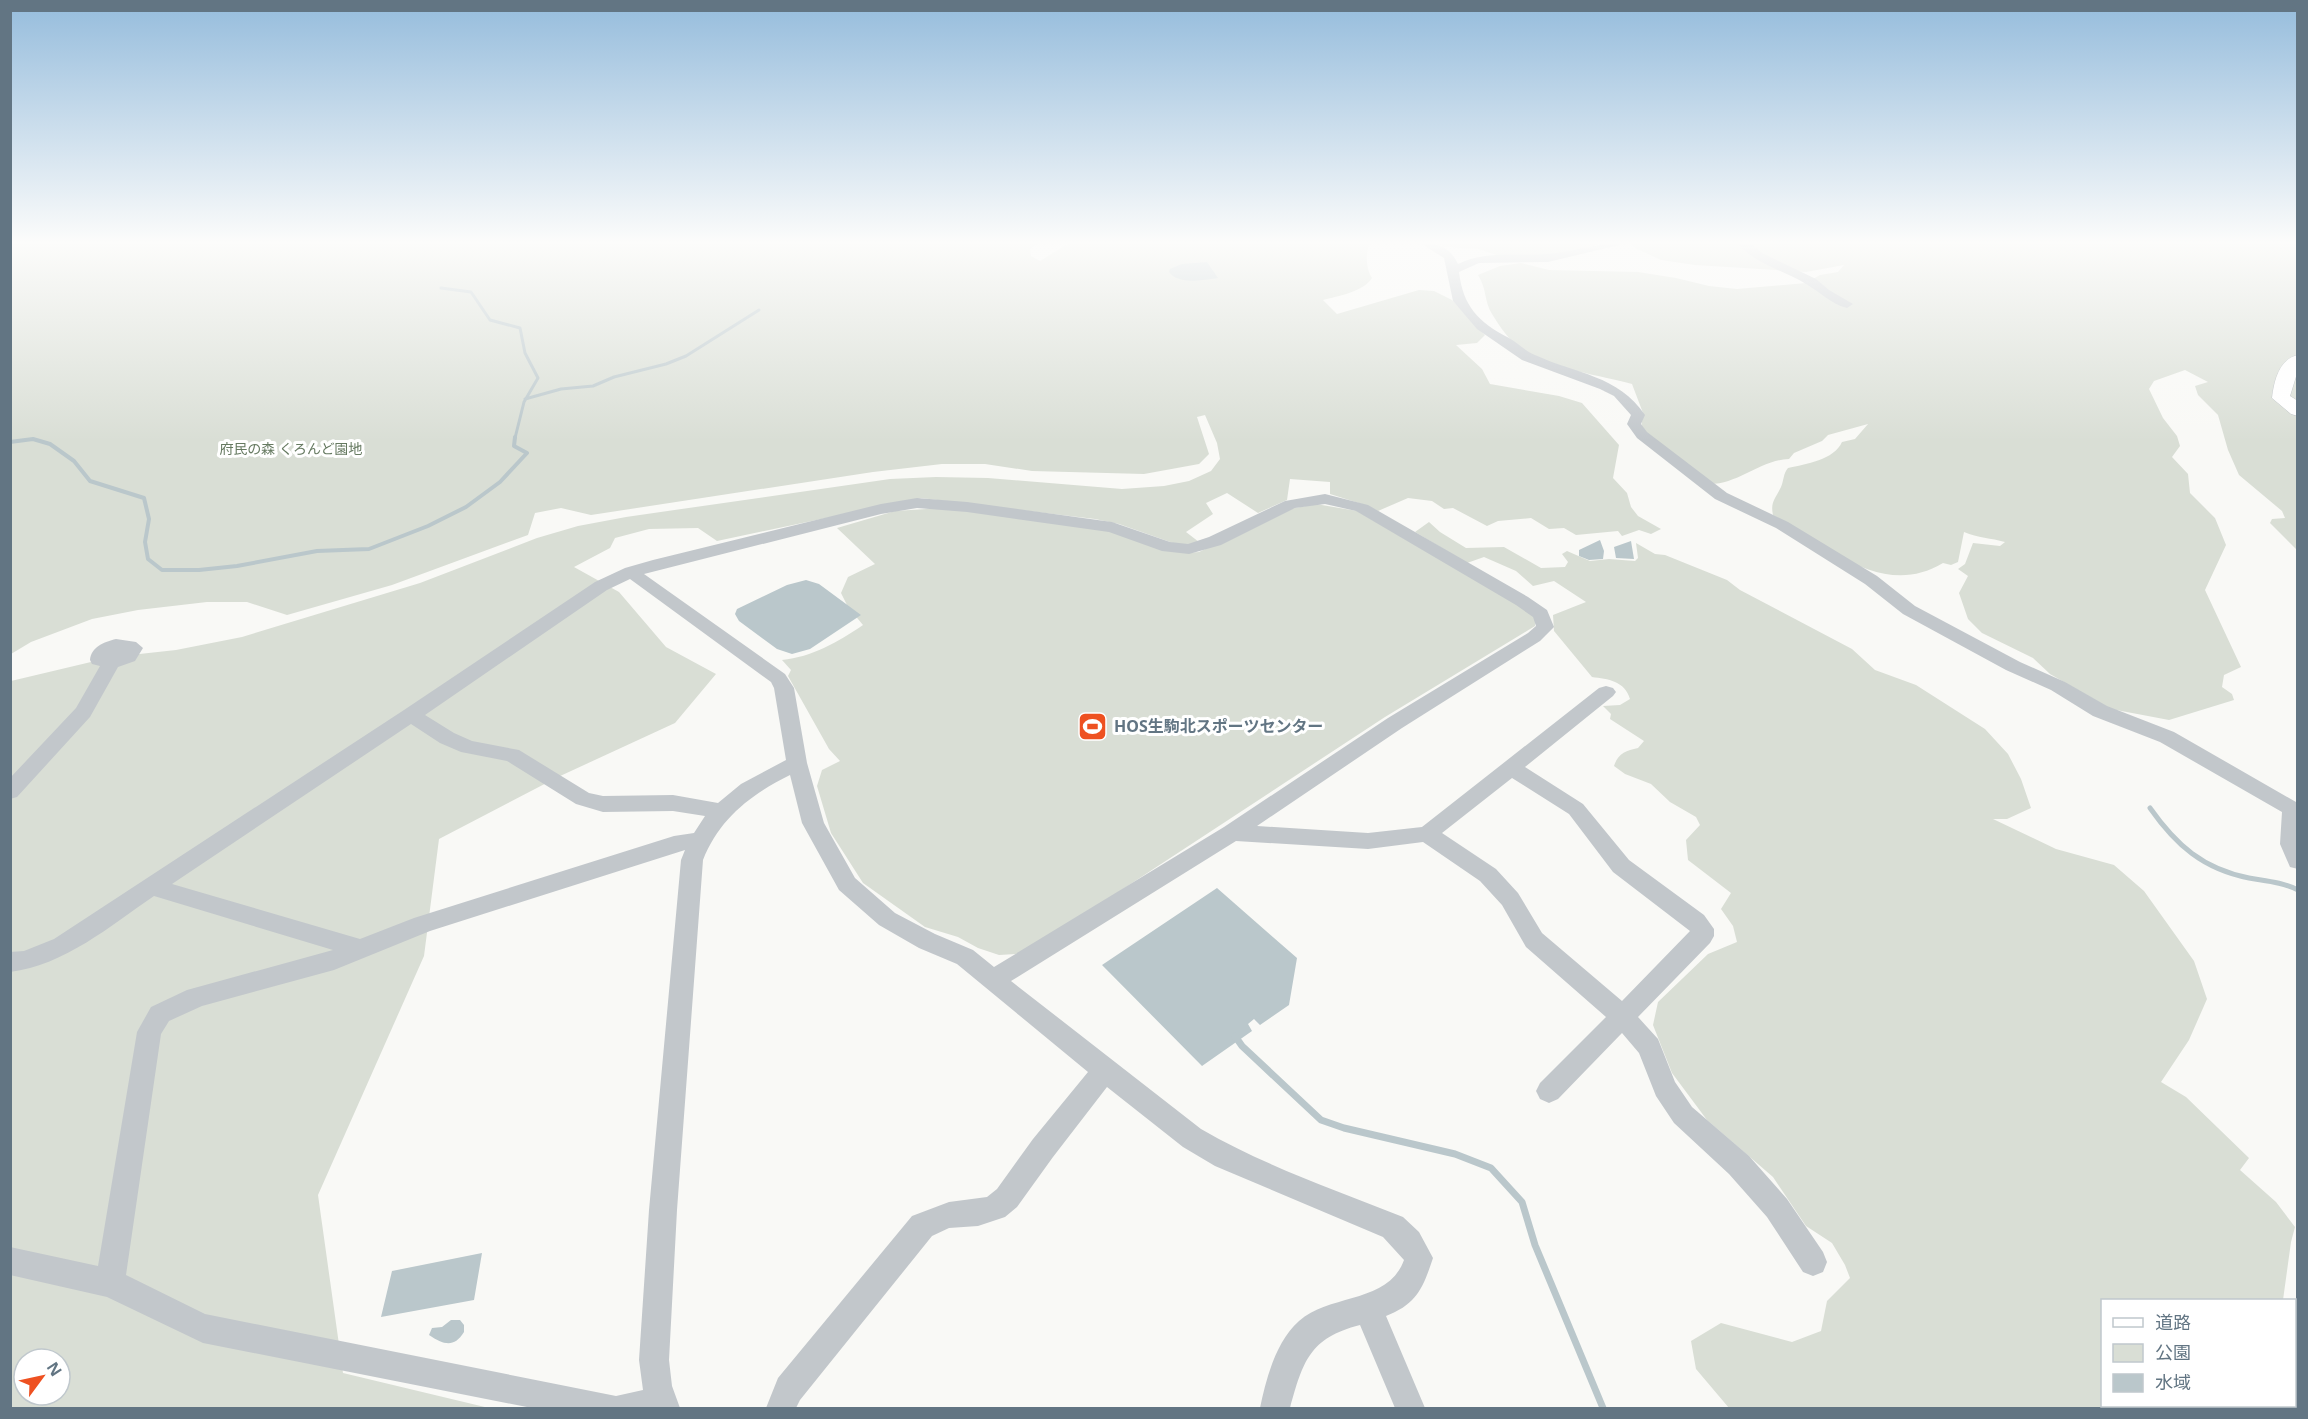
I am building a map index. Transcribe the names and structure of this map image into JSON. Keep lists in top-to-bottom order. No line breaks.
{"parks":["府民の森 くろんど園地"],"places":{"sports":["HOS生駒北スポーツセンター"]},"legend":["道路","公園","水域"],"north":"top right"}
